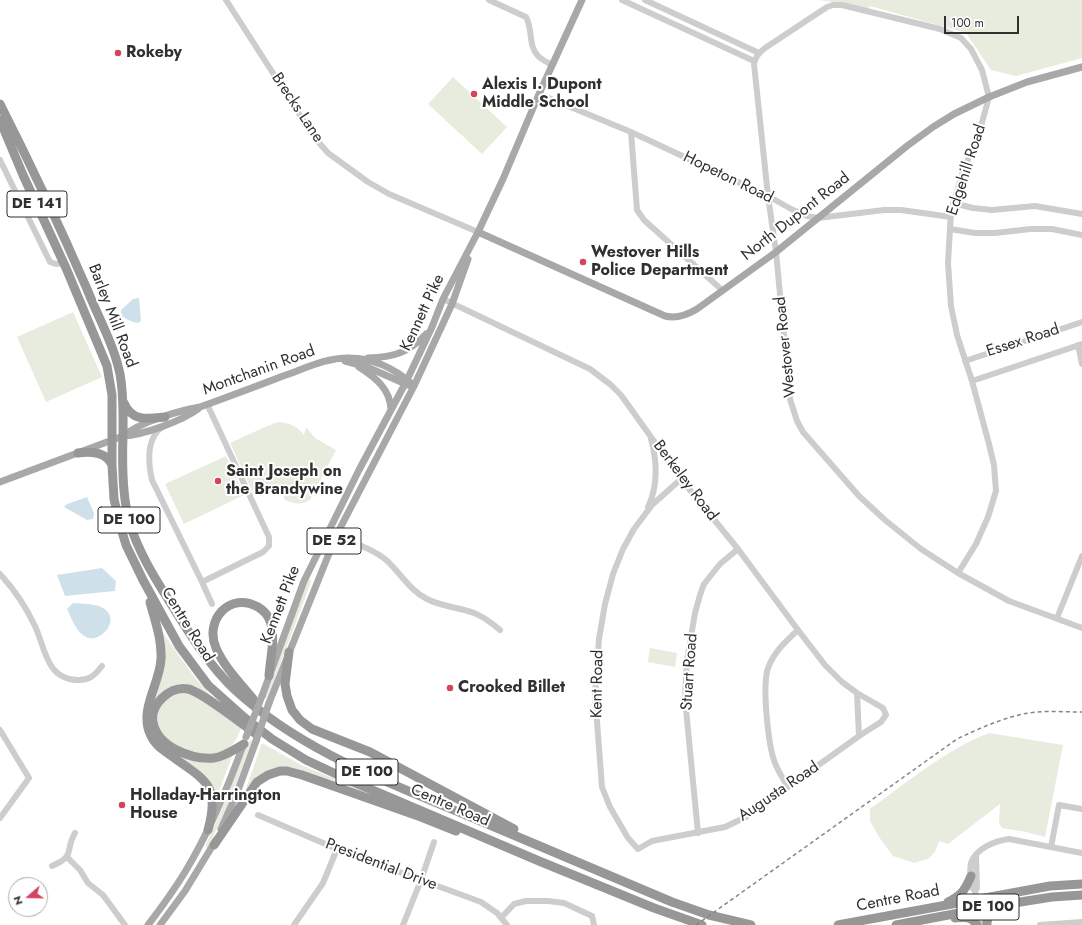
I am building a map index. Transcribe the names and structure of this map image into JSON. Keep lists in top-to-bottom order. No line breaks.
{"streets":{"highway":["DE 141","Barley Mill Road","DE 100","Centre Road"],"main road":["North Dupont Road","Kennett Pike","Montchanin Road","DE 52"],"street":["Brecks Lane","Edgehill Road","Hopeton Road","Essex Road","Westover Road","Berkeley Road","Stuart Road","Kent Road","Augusta Road","Presidential Drive"]},"crossings":[["Brecks Lane","North Dupont Road"],["Brecks Lane","Kennett Pike"],["Edgehill Road","Hopeton Road"],["Edgehill Road","North Dupont Road"],["Edgehill Road","Essex Road"],["Edgehill Road","Westover Road"],["Hopeton Road","North Dupont Road"],["Hopeton Road","Kennett Pike"],["Hopeton Road","Westover Road"],["North Dupont Road","Kennett Pike"],["North Dupont Road","Westover Road"],["Kennett Pike","Montchanin Road"],["Kennett Pike","Berkeley Road"],["Barley Mill Road","Montchanin Road"],["Barley Mill Road","Centre Road"],["Berkeley Road","Stuart Road"],["Berkeley Road","Kent Road"],["Berkeley Road","Augusta Road"],["Stuart Road","Augusta Road"],["Kent Road","Augusta Road"]],"places":["Rokeby","Alexis I. Dupont Middle School","Westover Hills Police Department","Saint Joseph on the Brandywine","Crooked Billet","Holladay-Harrington House"],"scale_bar":"100 m","north":"left"}
